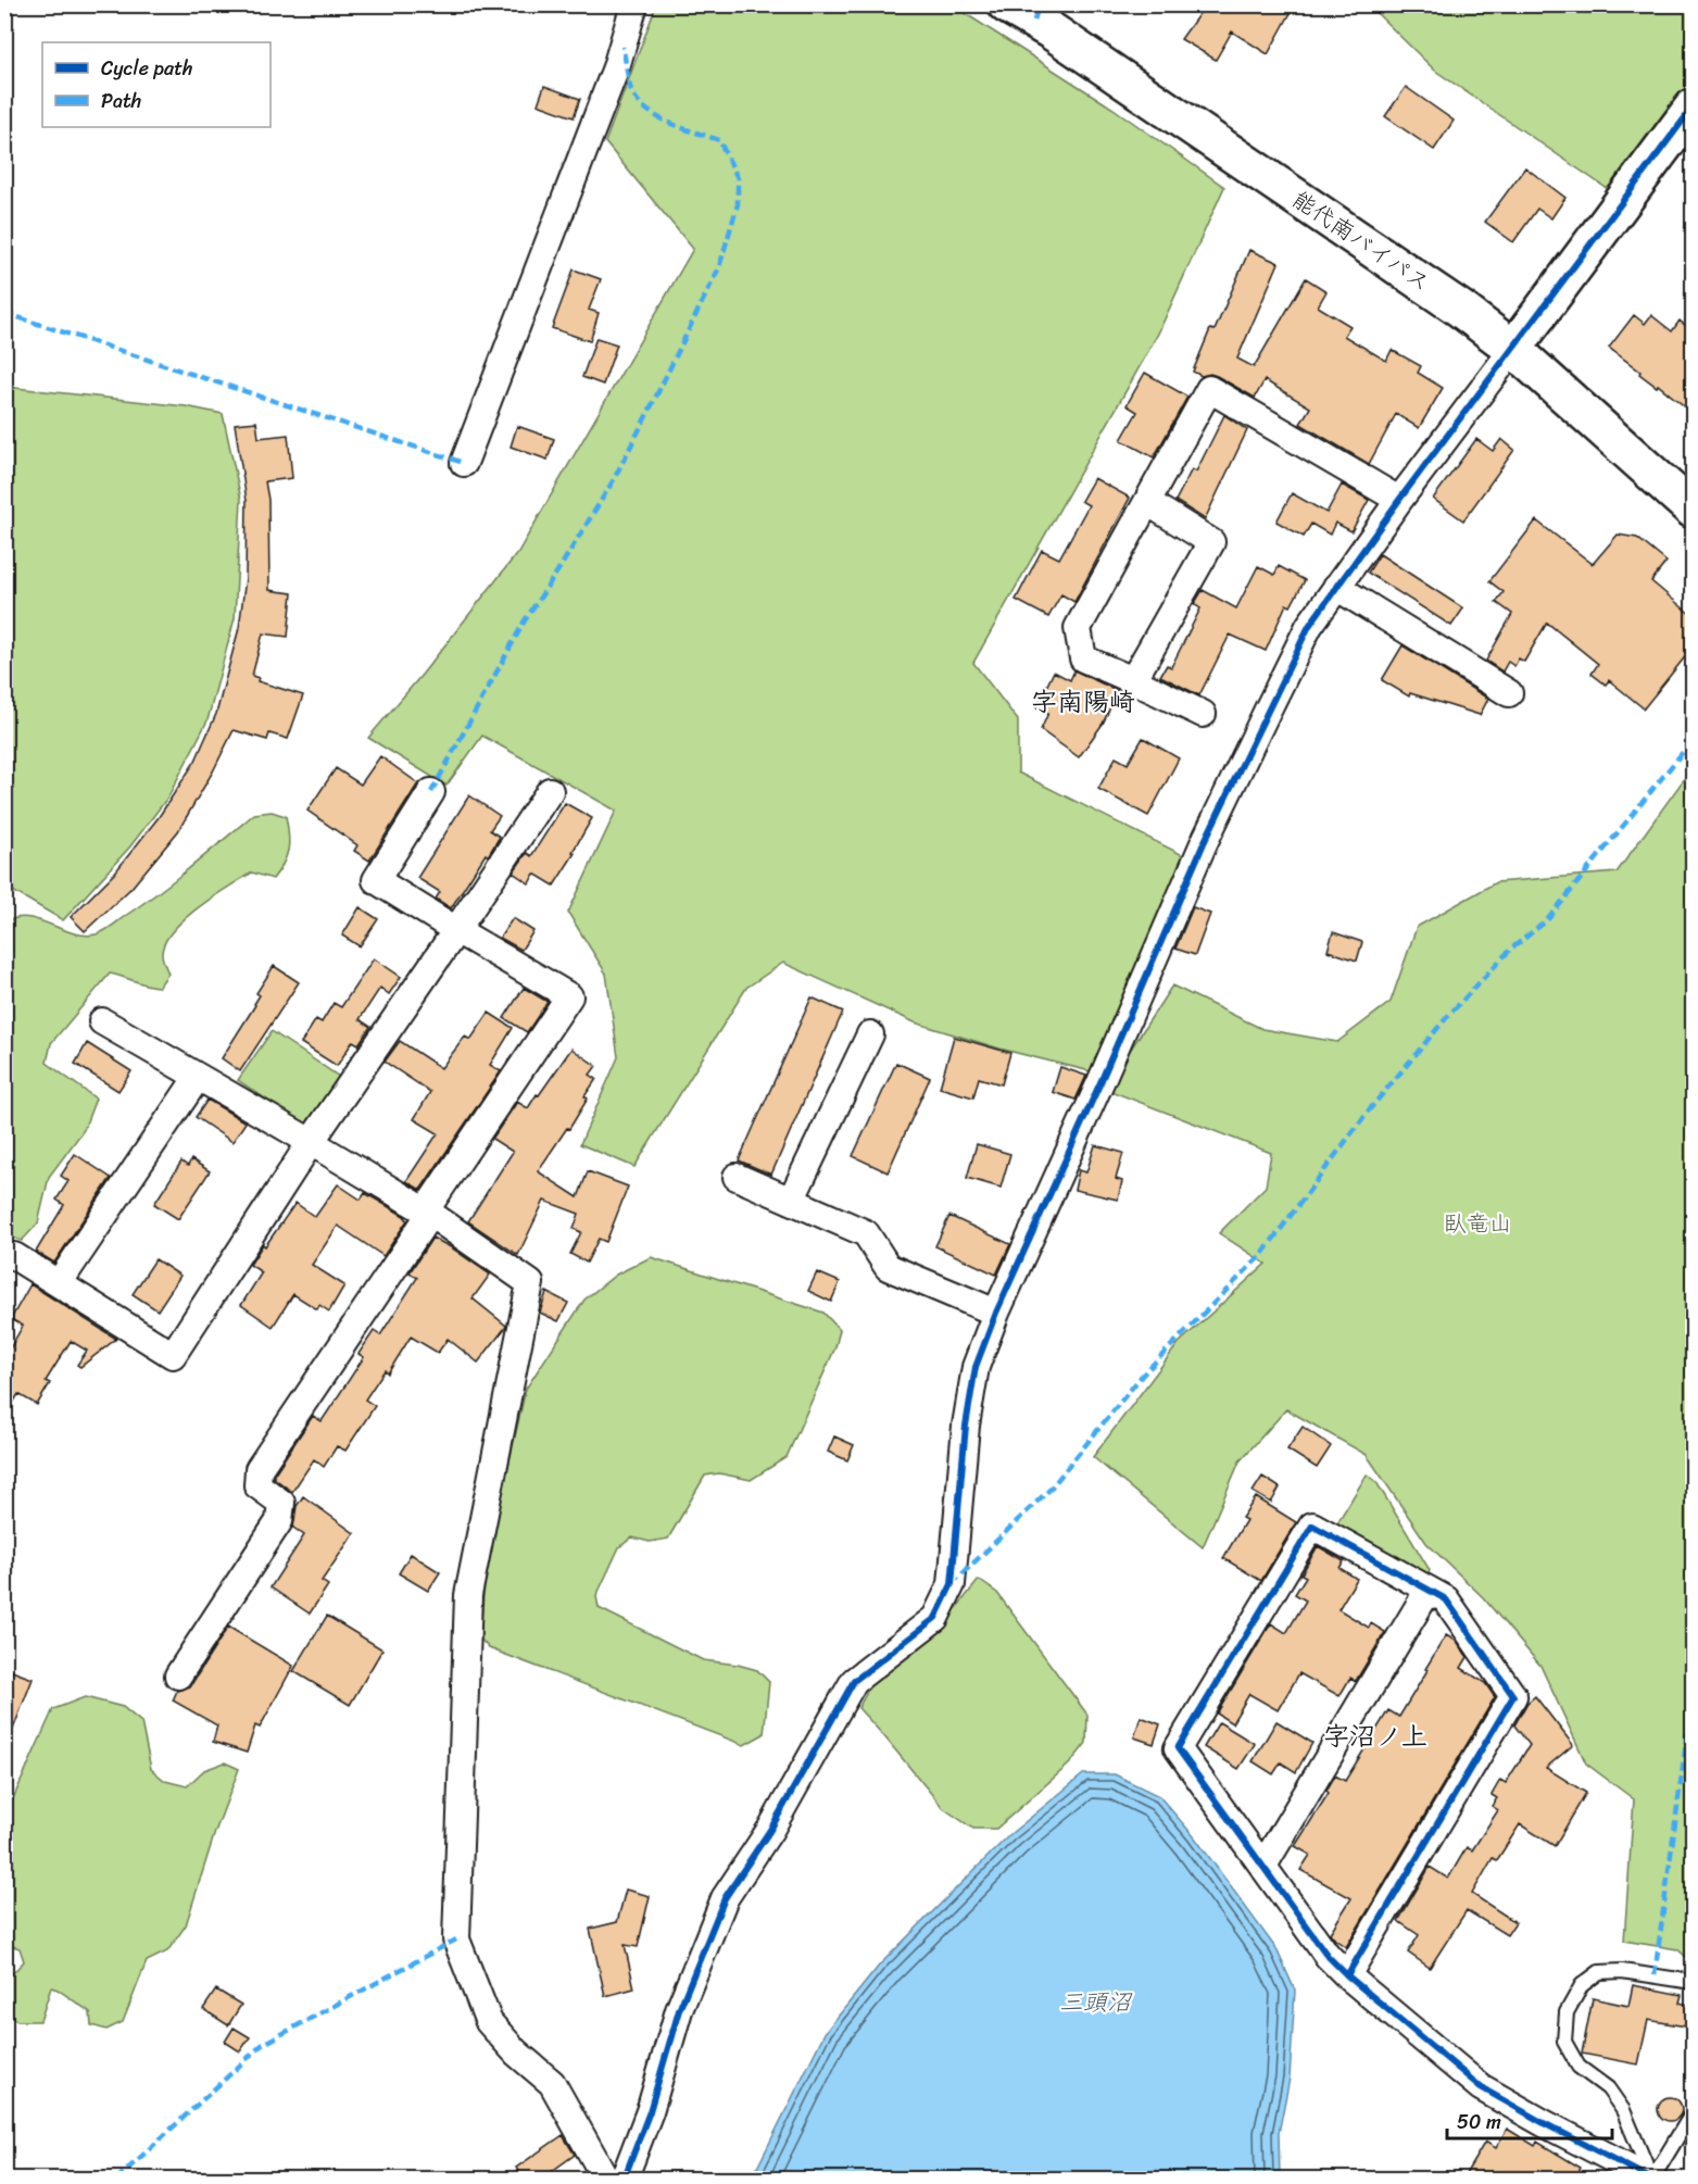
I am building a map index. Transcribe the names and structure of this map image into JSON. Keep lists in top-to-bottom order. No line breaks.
{"streets":{"main road":["能代南バイパス"]},"districts":["字南陽崎","字沼ノ上"],"water":["三頭沼"],"parks":["臥竜山"],"legend":["Cycle path","Path"],"scale_bar":"50 m"}
